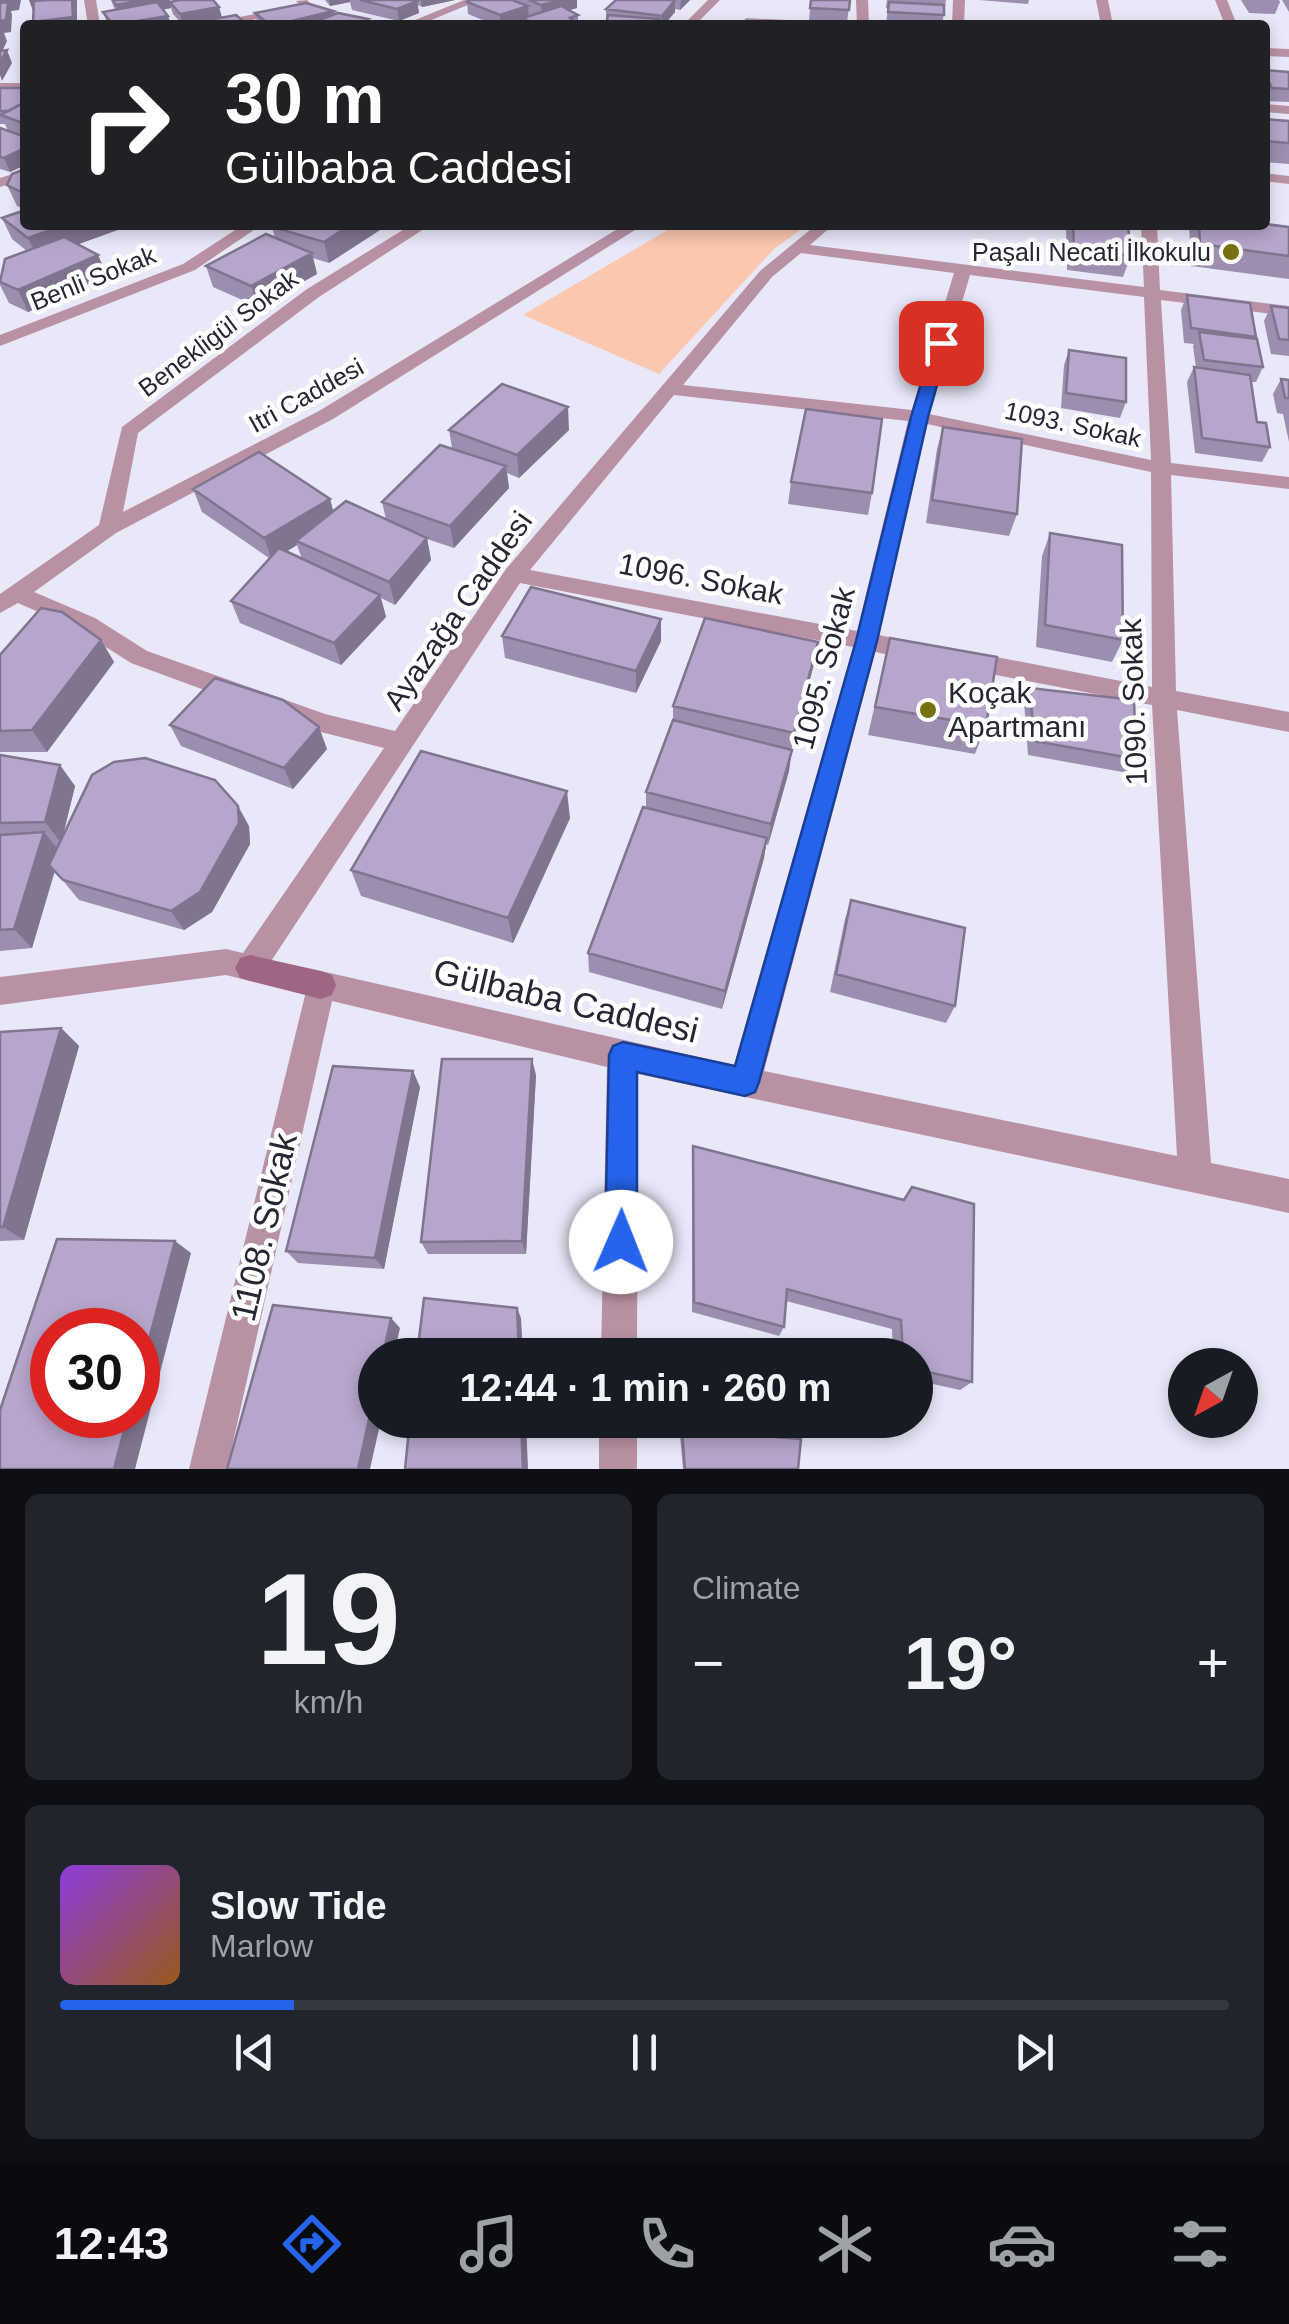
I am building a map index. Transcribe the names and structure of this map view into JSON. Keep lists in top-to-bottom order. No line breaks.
{"streets":{"street":["Benli Sokak","Benekligül Sokak","Itri Caddesi","1093. Sokak","1096. Sokak","Ayazağa Caddesi","1095. Sokak","1090. Sokak","Gülbaba Caddesi","1108. Sokak"]},"crossings":[["Benekligül Sokak","Itri Caddesi"],["1093. Sokak","Ayazağa Caddesi"],["1093. Sokak","1095. Sokak"],["1093. Sokak","1090. Sokak"],["1096. Sokak","Ayazağa Caddesi"],["1096. Sokak","1095. Sokak"],["1096. Sokak","1090. Sokak"],["Ayazağa Caddesi","Gülbaba Caddesi"],["1095. Sokak","Gülbaba Caddesi"],["1090. Sokak","Gülbaba Caddesi"],["Gülbaba Caddesi","1108. Sokak"]],"places":["Paşalı Necati İlkokulu","Koçak Apartmanı"],"north":"bottom left","page":{"turn":["30 m","Gülbaba Caddesi"],"limit":"30","trip":"12:44 · 1 min · 260 m","tile":[["19","km/h"],"Climate"],"heat":["−","19°","+"],"song":["Slow Tide","Marlow"],"tabs":"12:43"}}
